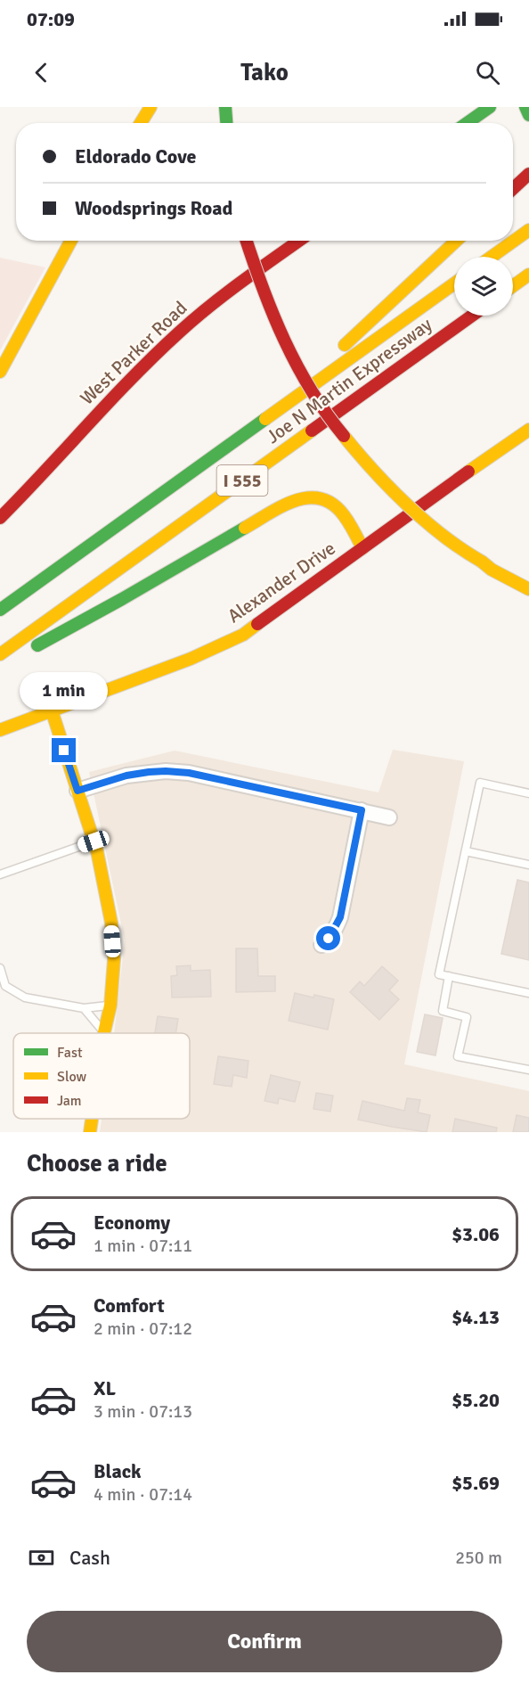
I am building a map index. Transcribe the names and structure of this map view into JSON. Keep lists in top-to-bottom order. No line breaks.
{"streets":{"main road":["West Parker Road","Joe N Martin Expressway","I 555","Alexander Drive"]},"legend":["Fast","Slow","Jam"],"page":{"status":"07:09","header":"Tako","banner":["Eldorado Cove","Woodsprings Road"],"bubble":"1 min","heading":"Choose a ride","list":[{"name":"Economy","note":"1 min · 07:11","value":"$3.06"},{"name":"Comfort","note":"2 min · 07:12","value":"$4.13"},{"name":"XL","note":"3 min · 07:13","value":"$5.20"},{"name":"Black","note":"4 min · 07:14","value":"$5.69"}],"pay":["Cash","250 m"],"buttons":"Confirm"}}
